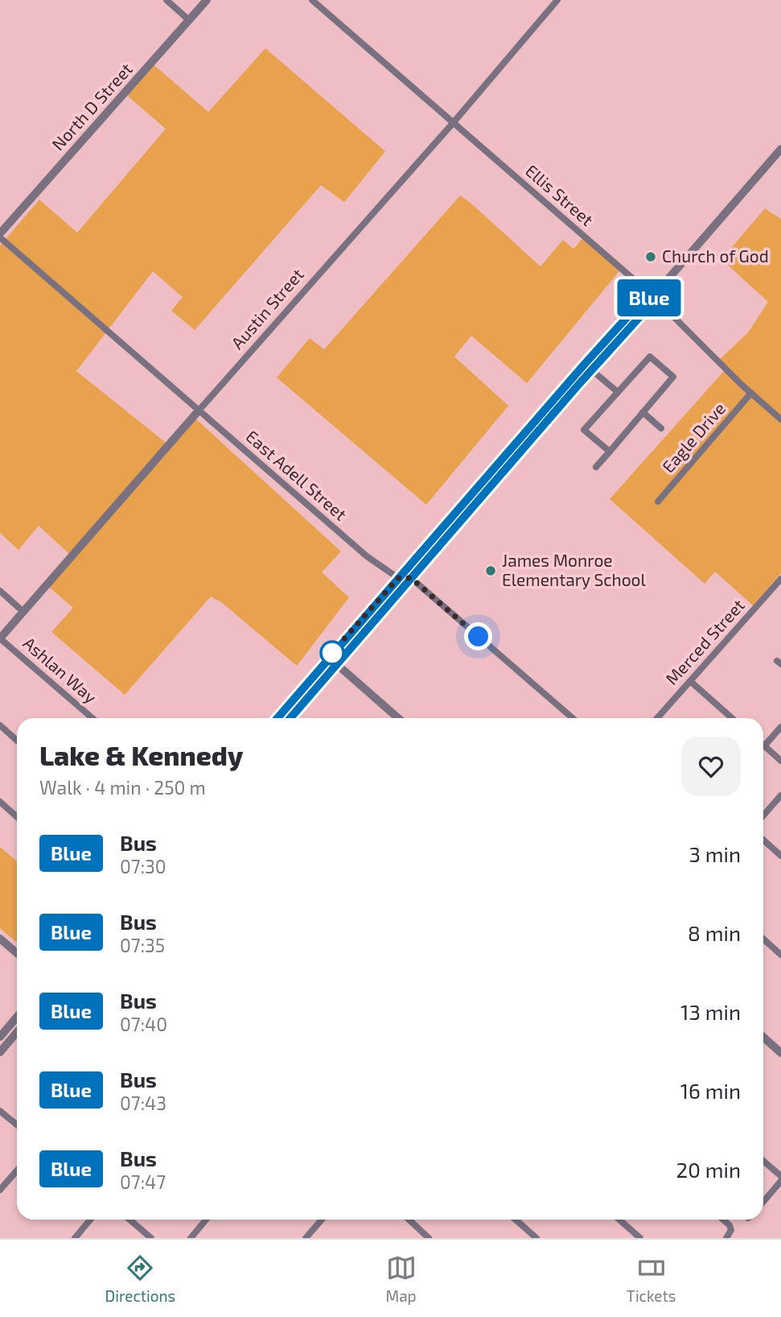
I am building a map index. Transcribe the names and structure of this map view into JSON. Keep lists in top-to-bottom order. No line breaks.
{"streets":{"street":["North D Street","Ellis Street","Austin Street","Eagle Drive","East Adell Street","Merced Street","Ashlan Way"]},"crossings":[["North D Street","East Adell Street"],["Ellis Street","Austin Street"],["Ellis Street","Eagle Drive"],["Austin Street","East Adell Street"],["Austin Street","Ashlan Way"]],"places":["Church of God","James Monroe Elementary School"],"lines":["bus line Blue"],"page":{"on_map":"Blue","heading":["Lake & Kennedy","Walk · 4 min · 250 m"],"list":[{"mark":"Blue","name":"Bus","note":"07:30","value":"3 min"},{"mark":"Blue","name":"Bus","note":"07:35","value":"8 min"},{"mark":"Blue","name":"Bus","note":"07:40","value":"13 min"},{"mark":"Blue","name":"Bus","note":"07:43","value":"16 min"},{"mark":"Blue","name":"Bus","note":"07:47","value":"20 min"}],"tabs":["Directions","Map","Tickets"]}}
